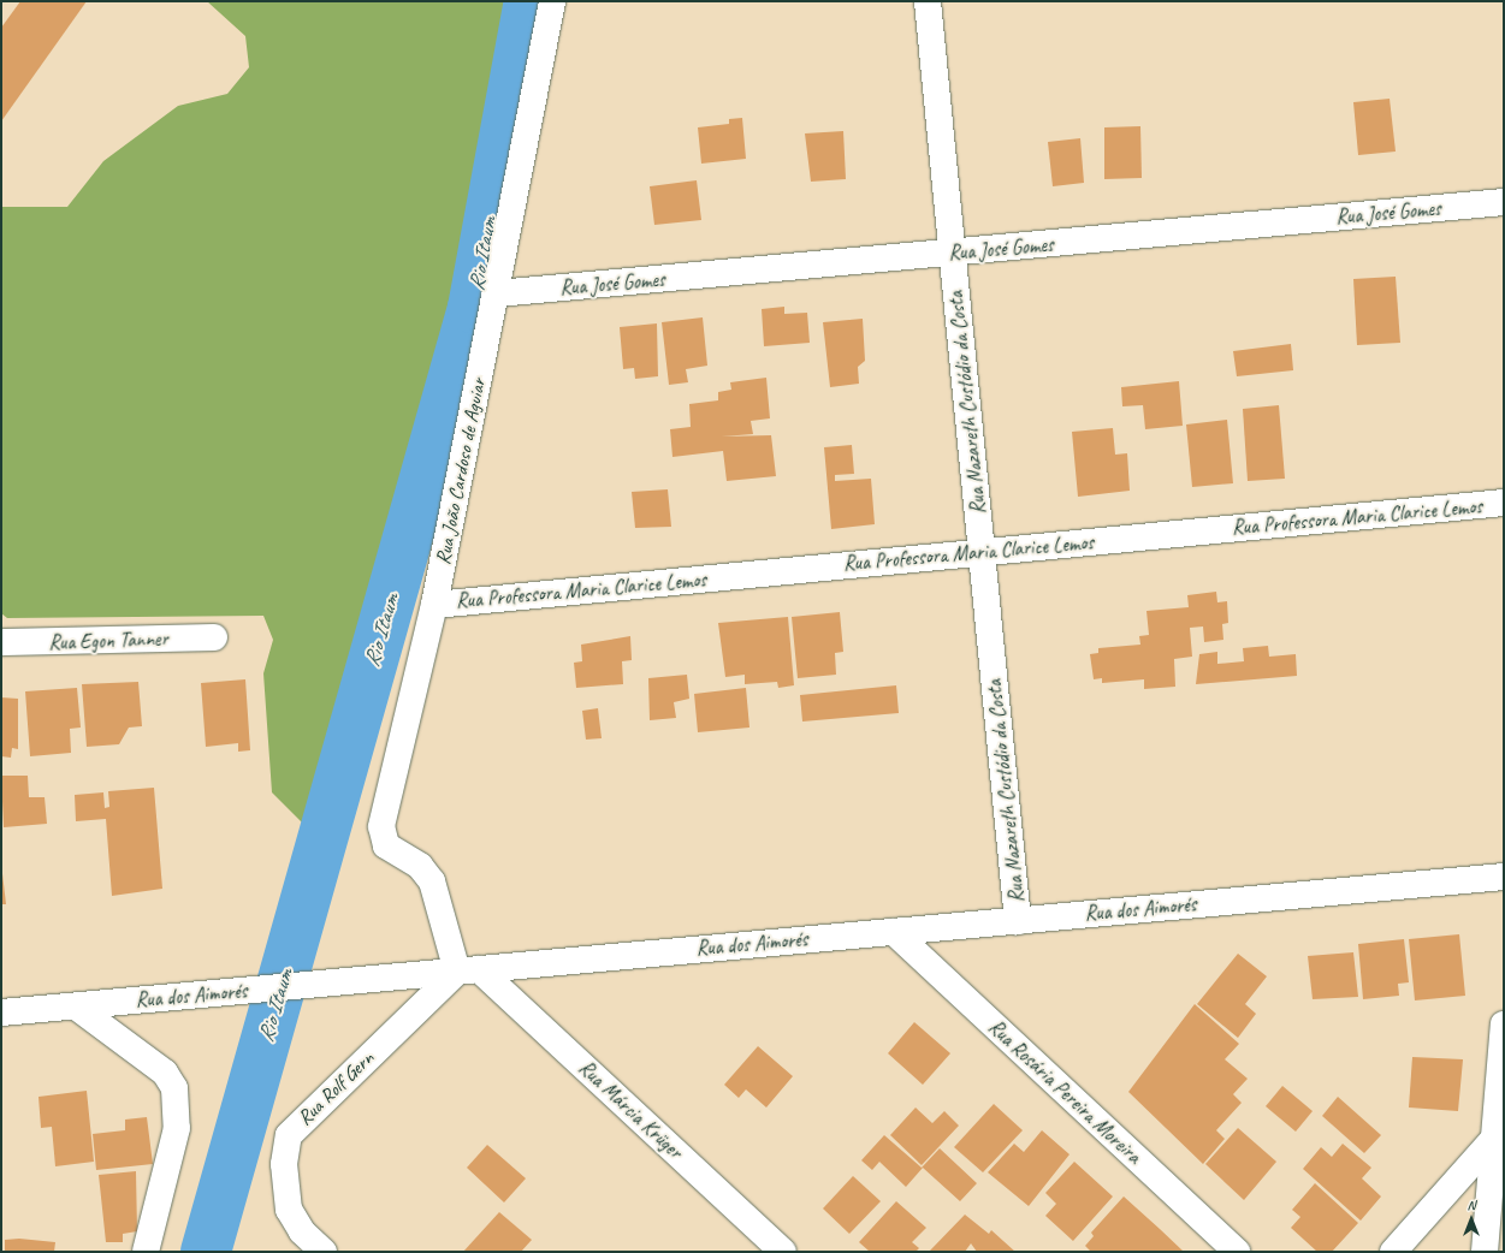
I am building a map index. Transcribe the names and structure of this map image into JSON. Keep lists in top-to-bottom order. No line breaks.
{"streets":{"street":["Rua José Gomes","Rua Nazareth Custódio da Costa","Rua João Cardoso de Aguiar","Rua Professora Maria Clarice Lemos","Rua Egon Tanner","Rua dos Aimorés","Rua Rolf Gern","Rua Rosária Pereira Moreira","Rua Márcia Krüger"]},"crossings":[["Rua José Gomes","Rua Nazareth Custódio da Costa"],["Rua José Gomes","Rua João Cardoso de Aguiar"],["Rua Nazareth Custódio da Costa","Rua Professora Maria Clarice Lemos"],["Rua Nazareth Custódio da Costa","Rua dos Aimorés"],["Rua João Cardoso de Aguiar","Rua Professora Maria Clarice Lemos"],["Rua João Cardoso de Aguiar","Rua dos Aimorés"],["Rua João Cardoso de Aguiar","Rua Rolf Gern"],["Rua João Cardoso de Aguiar","Rua Márcia Krüger"],["Rua dos Aimorés","Rua Rolf Gern"],["Rua dos Aimorés","Rua Rosária Pereira Moreira"],["Rua dos Aimorés","Rua Márcia Krüger"],["Rua Rolf Gern","Rua Márcia Krüger"]],"water":["Rio Itaum"],"north":"top"}
